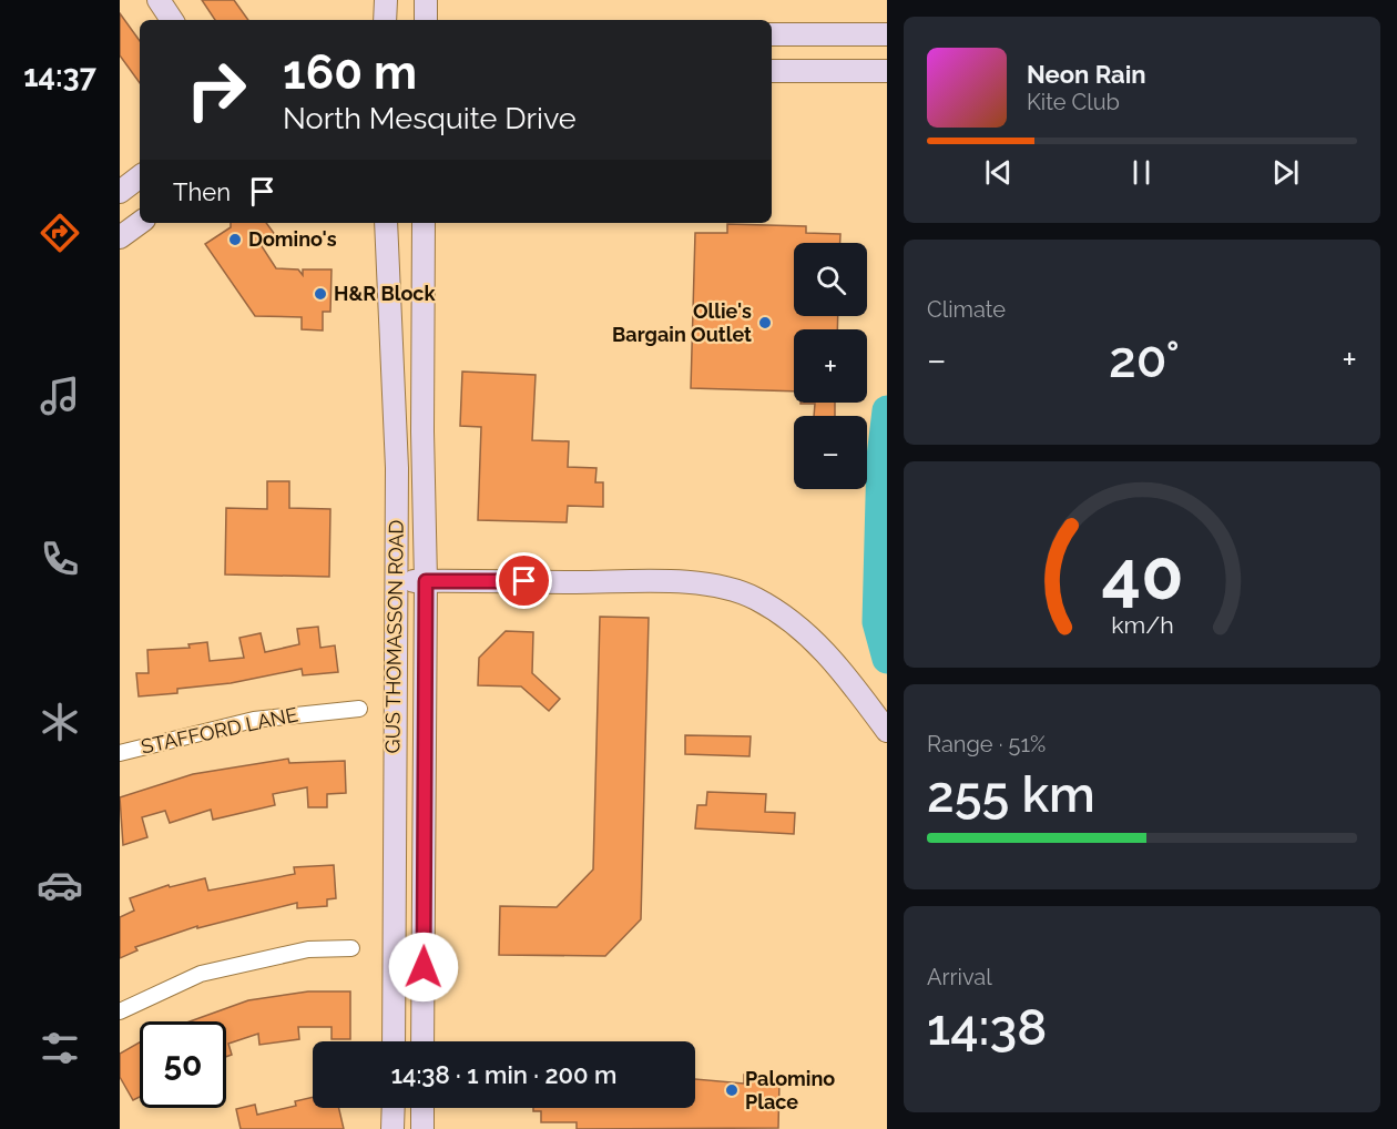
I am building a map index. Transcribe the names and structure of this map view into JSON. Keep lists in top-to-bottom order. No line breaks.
{"streets":{"main road":["GUS THOMASSON ROAD"],"street":["STAFFORD LANE"]},"places":["Domino's","H&R Block","Ollie's Bargain Outlet","Palomino Place"],"page":{"tabs":"14:37","turn":["160 m","North Mesquite Drive"],"song":["Neon Rain","Kite Club"],"then":"Then","tile":["Climate",["Range · 51%","255 km"],["Arrival","14:38"]],"map_buttons":["+","−"],"heat":["−","20°","+"],"limit":"50","trip":"14:38 · 1 min · 200 m","gauge":["40","km/h"]}}
